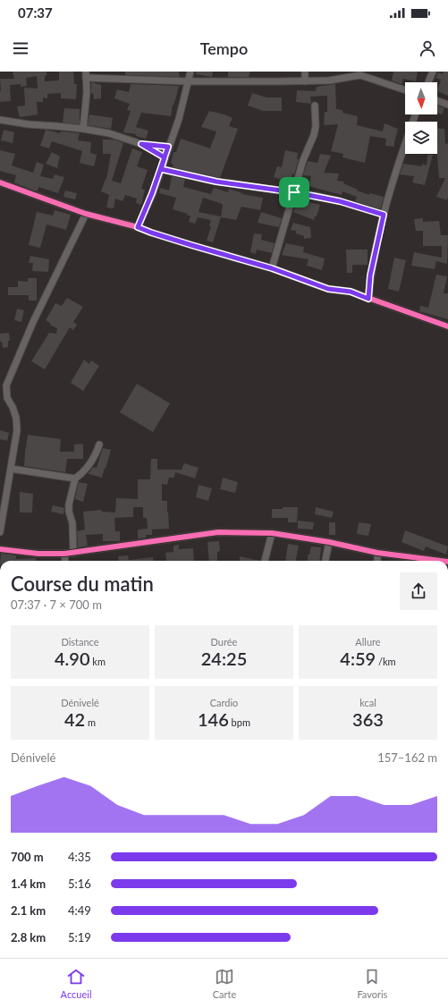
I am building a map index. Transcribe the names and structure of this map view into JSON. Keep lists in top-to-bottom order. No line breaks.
{"north":"bottom","page":{"status":"07:37","header":"Tempo","heading":["Course du matin","07:37 · 7 × 700 m"],"stats":[["Distance","4.90 km"],["Durée","24:25"],["Allure","4:59 /km"],["Dénivelé","42 m"],["Cardio","146 bpm"],["kcal","363"]],"chart":["Dénivelé","157–162 m"],"list":[{"name":"700 m","note":"4:35"},{"name":"1.4 km","note":"5:16"},{"name":"2.1 km","note":"4:49"},{"name":"2.8 km","note":"5:19"}],"tabs":["Accueil","Carte","Favoris"]}}
